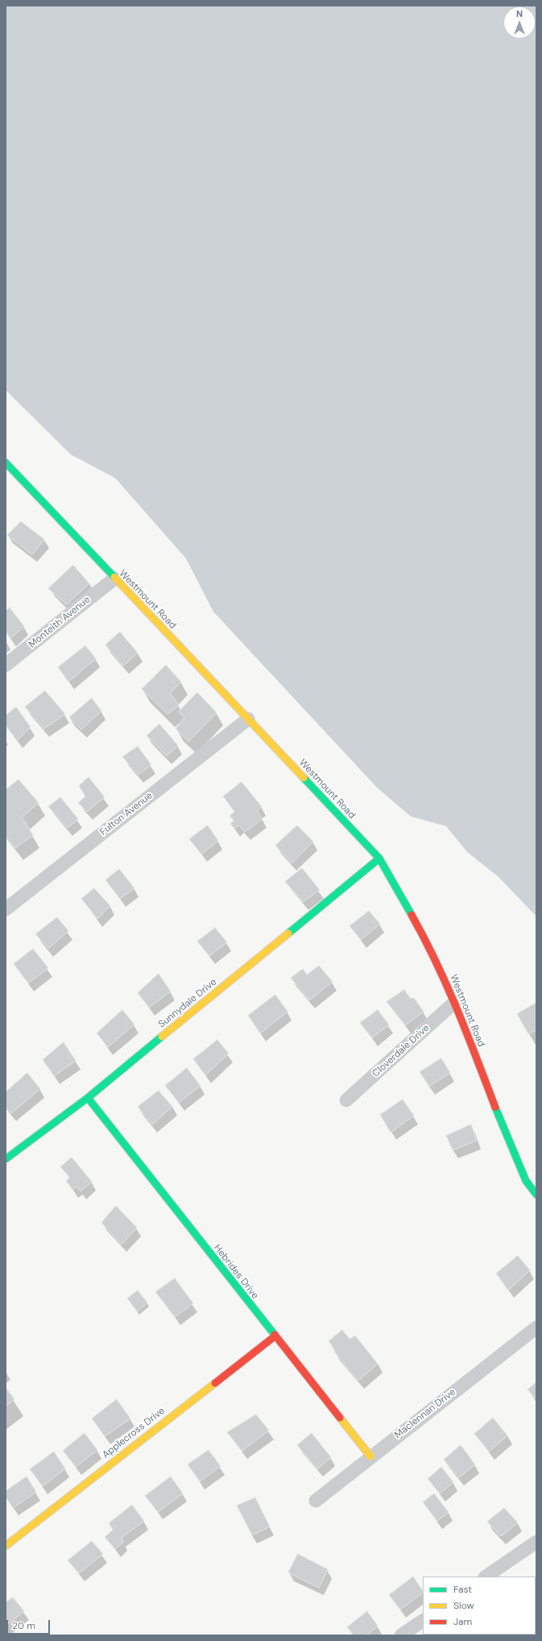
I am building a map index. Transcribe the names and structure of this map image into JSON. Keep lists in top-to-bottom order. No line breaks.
{"streets":{"street":["Westmount Road","Monteith Avenue","Fulton Avenue","Sunnydale Drive","Cloverdale Drive","Hebrides Drive","Maclennan Drive","Applecross Drive"]},"crossings":[["Westmount Road","Monteith Avenue"],["Westmount Road","Fulton Avenue"],["Westmount Road","Sunnydale Drive"],["Westmount Road","Cloverdale Drive"],["Sunnydale Drive","Hebrides Drive"],["Hebrides Drive","Maclennan Drive"],["Hebrides Drive","Applecross Drive"]],"legend":["Fast","Slow","Jam"],"scale_bar":"20 m","north":"top"}
